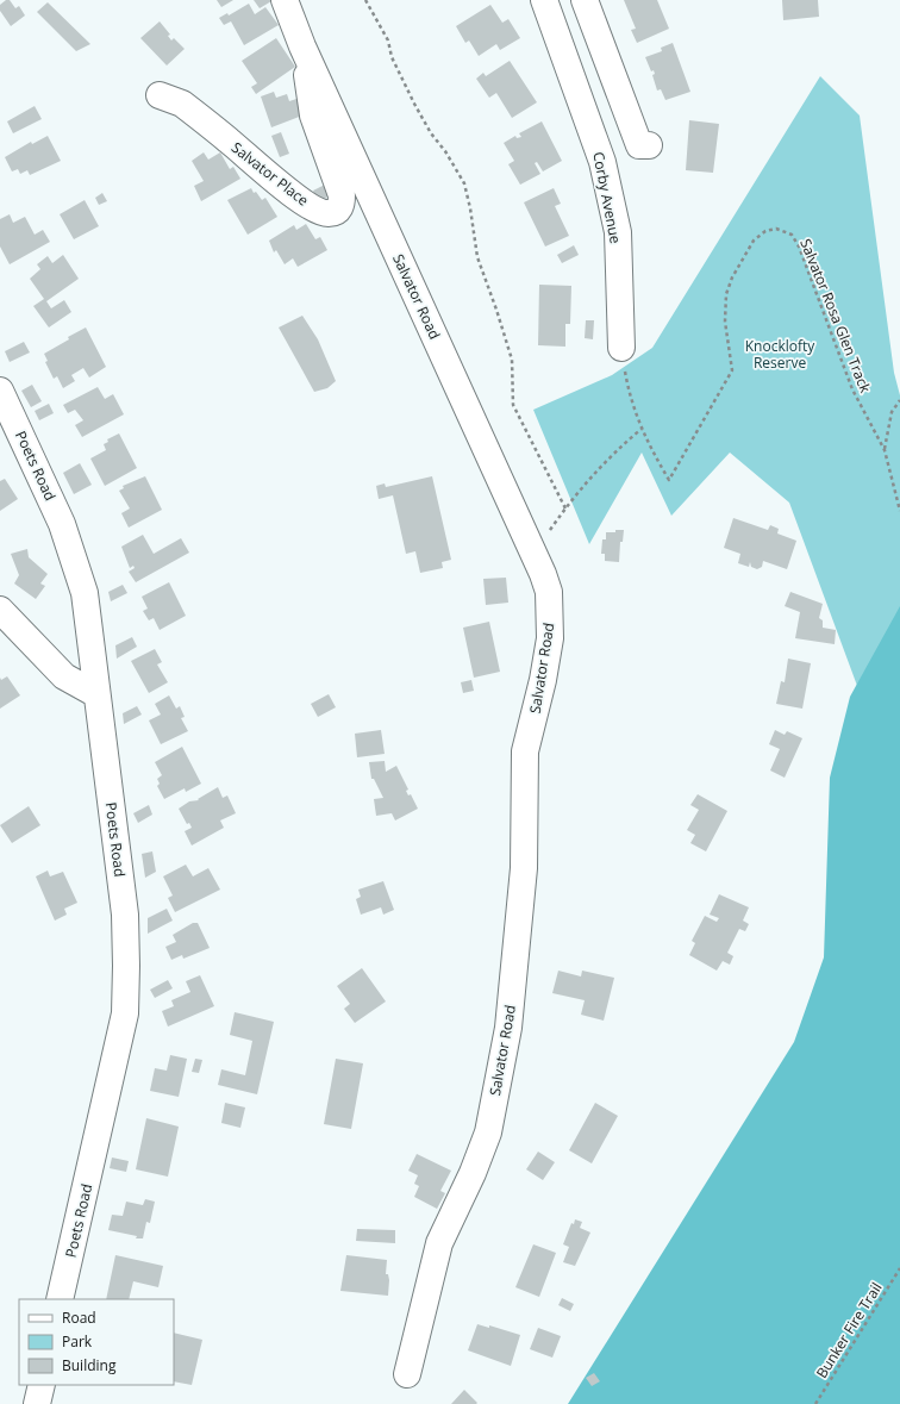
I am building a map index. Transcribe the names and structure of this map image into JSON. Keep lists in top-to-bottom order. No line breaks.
{"streets":{"street":["Salvator Place","Corby Avenue","Salvator Road","Poets Road"],"path":["Salvator Rosa Glen Track","Bunker Fire Trail"]},"crossings":[["Salvator Place","Salvator Road"],["Corby Avenue","Salvator Rosa Glen Track"]],"parks":["Knocklofty Reserve"],"legend":["Road","Park","Building"]}
